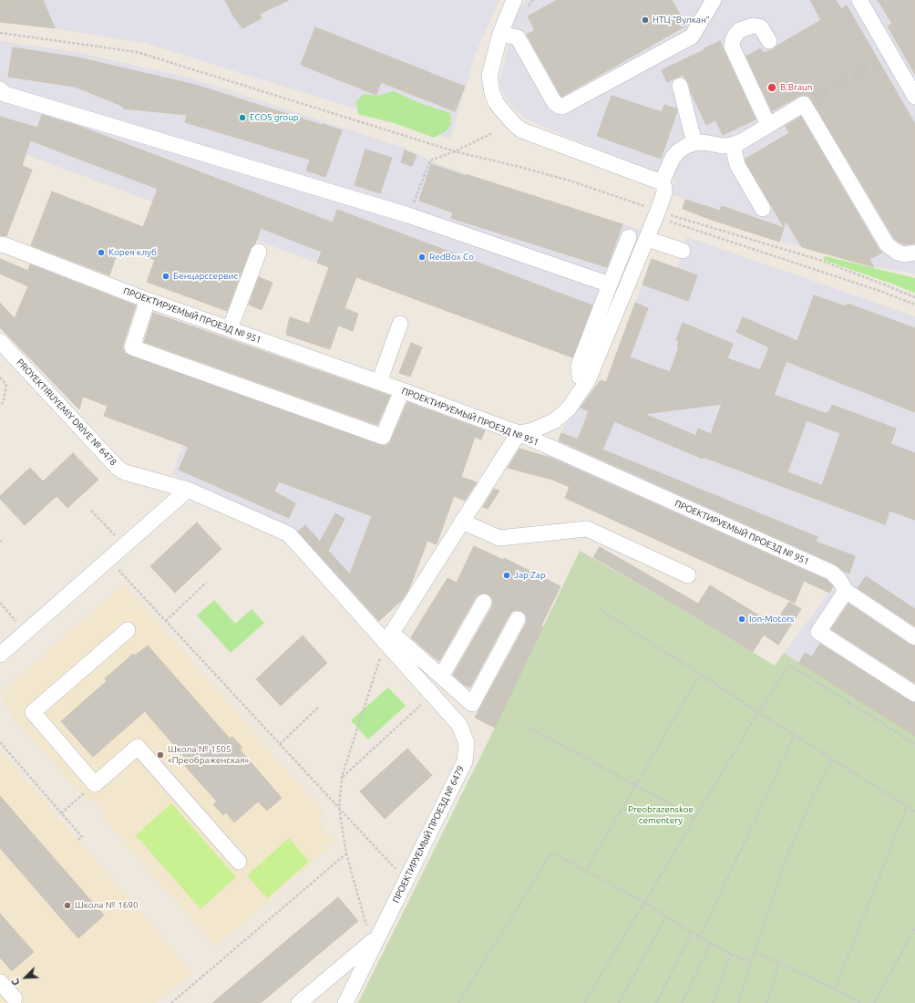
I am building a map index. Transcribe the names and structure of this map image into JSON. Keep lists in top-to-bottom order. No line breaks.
{"streets":{"street":["ПРОЕКТИРУЕМЫЙ ПРОЕЗД № 951","PROYEKTIRUYEMIY DRIVE № 6478","ПРОЕКТИРУЕМЫЙ ПРОЕЗД № 6479"]},"crossings":[["PROYEKTIRUYEMIY DRIVE № 6478","ПРОЕКТИРУЕМЫЙ ПРОЕЗД № 6479"]],"parks":["Preobrazenskoe cementery"],"places":["НТЦ “Вулкан”","B.Braun","ECOS group","Корея клуб","RedBox Co","Бенцарссервис","Jap Zap","Ion-Motors","Школа № 1505 «Преображенская»","Школа № 1690"],"north":"bottom left"}
